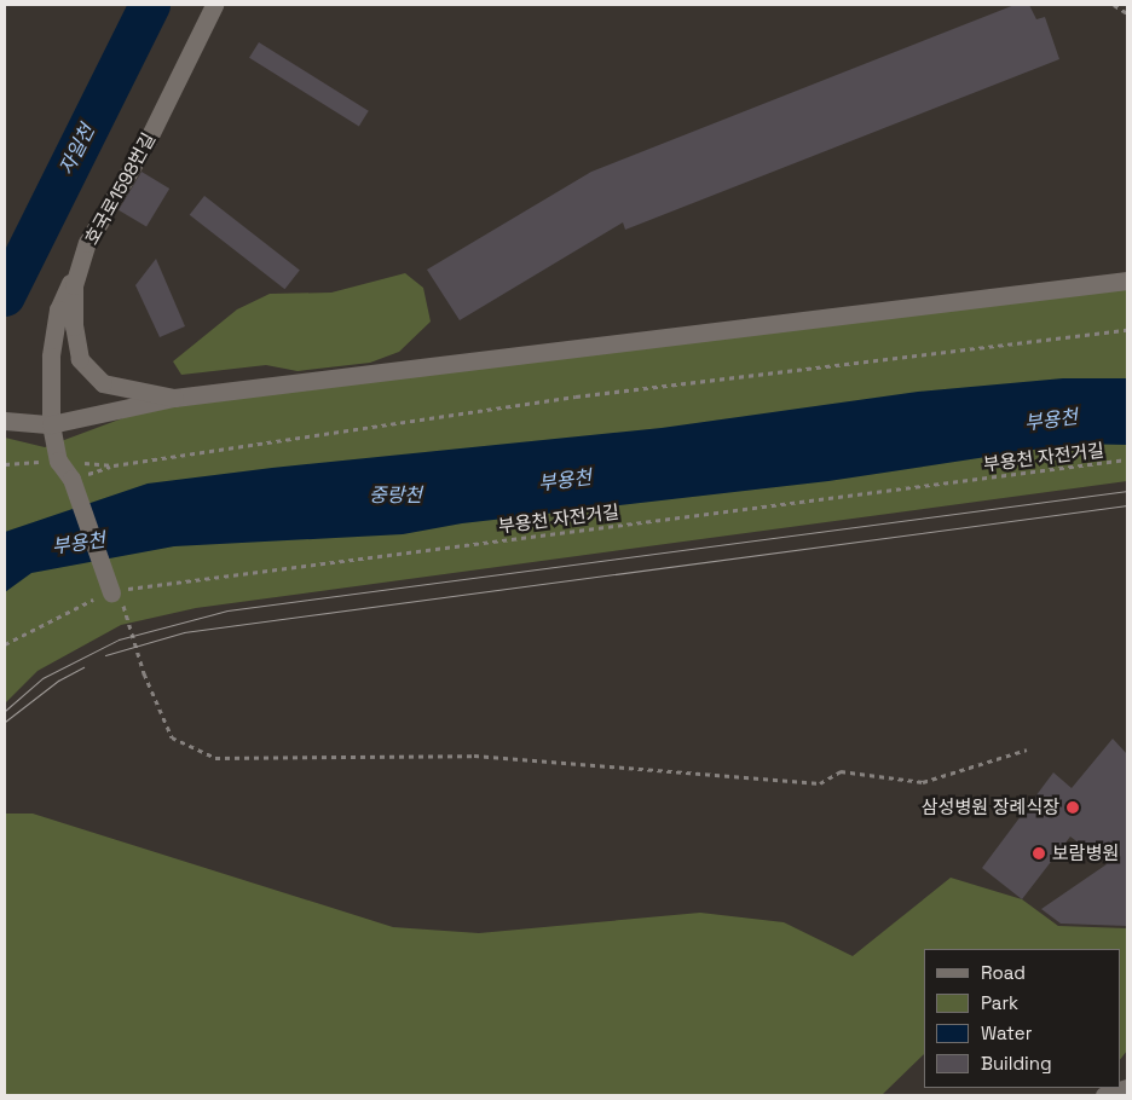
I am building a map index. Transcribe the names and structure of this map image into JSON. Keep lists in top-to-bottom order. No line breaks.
{"streets":{"street":["호국로1598번길"],"path":["부용천 자전거길"]},"water":["자일천","부용천","중랑천"],"places":["삼성병원 장례식장","보람병원"],"legend":["Road","Park","Water","Building"]}
